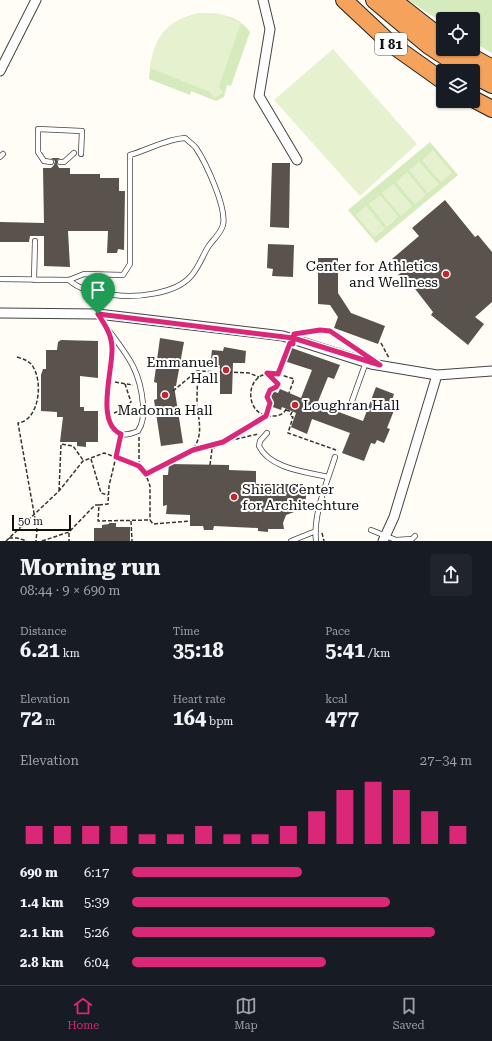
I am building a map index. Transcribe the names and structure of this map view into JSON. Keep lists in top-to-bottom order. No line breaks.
{"streets":{"highway":["I 81"]},"places":["Center for Athletics and Wellness","Emmanuel Hall","Madonna Hall","Loughran Hall","Shield Center for Architechture"],"scale_bar":"50 m","page":{"scale":"50 m","heading":["Morning run","08:44 · 9 × 690 m"],"stats":[["Distance","6.21 km"],["Time","35:18"],["Pace","5:41 /km"],["Elevation","72 m"],["Heart rate","164 bpm"],["kcal","477"]],"chart":["Elevation","27–34 m"],"list":[{"name":"690 m","note":"6:17"},{"name":"1.4 km","note":"5:39"},{"name":"2.1 km","note":"5:26"},{"name":"2.8 km","note":"6:04"}],"tabs":["Home","Map","Saved"]}}
